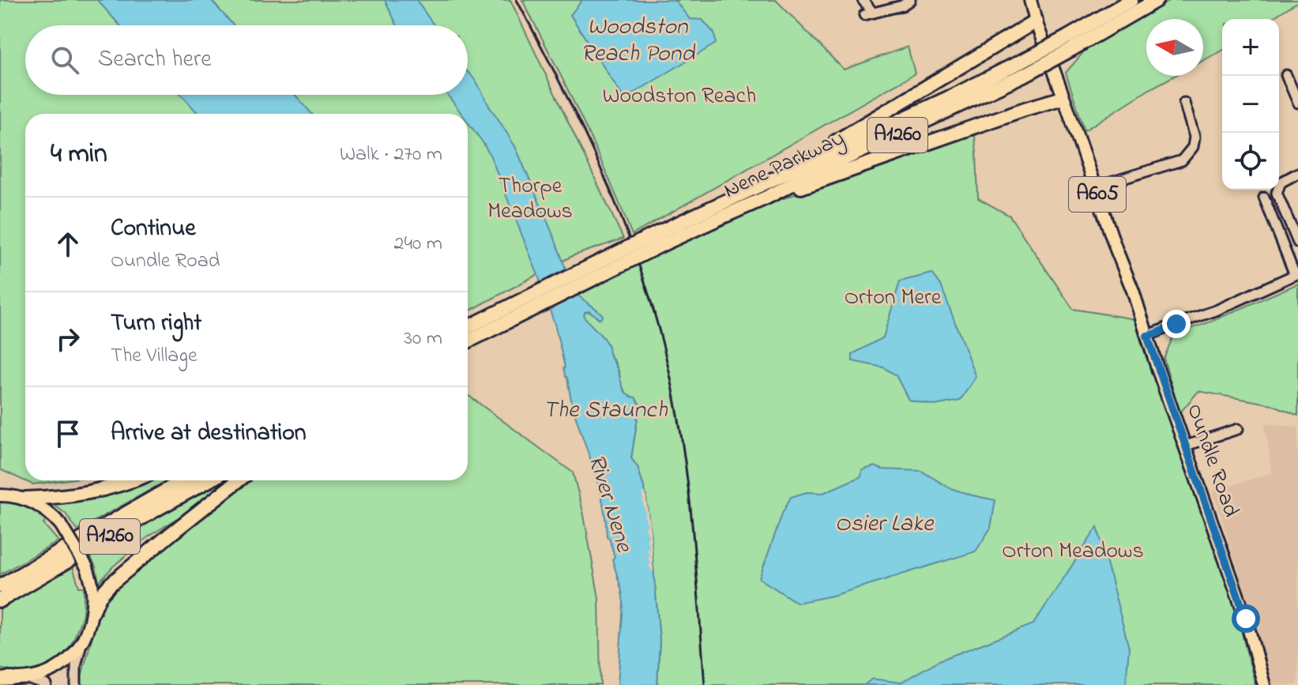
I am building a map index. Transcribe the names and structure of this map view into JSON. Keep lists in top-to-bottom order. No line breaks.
{"streets":{"highway":["A1260","Nene Parkway"],"main road":["A605","Oundle Road"]},"water":["Woodston Reach Pond","The Staunch","River Nene","Osier Lake"],"parks":["Woodston Reach","Thorpe Meadows","Orton Mere","Orton Meadows"],"north":"left","page":{"map_buttons":["+","−"],"search":"Search here","heading":["4 min","Walk · 270 m"],"list":[["Continue","Oundle Road","240 m"],["Turn right","The Village","30 m"],"Arrive at destination"]}}
